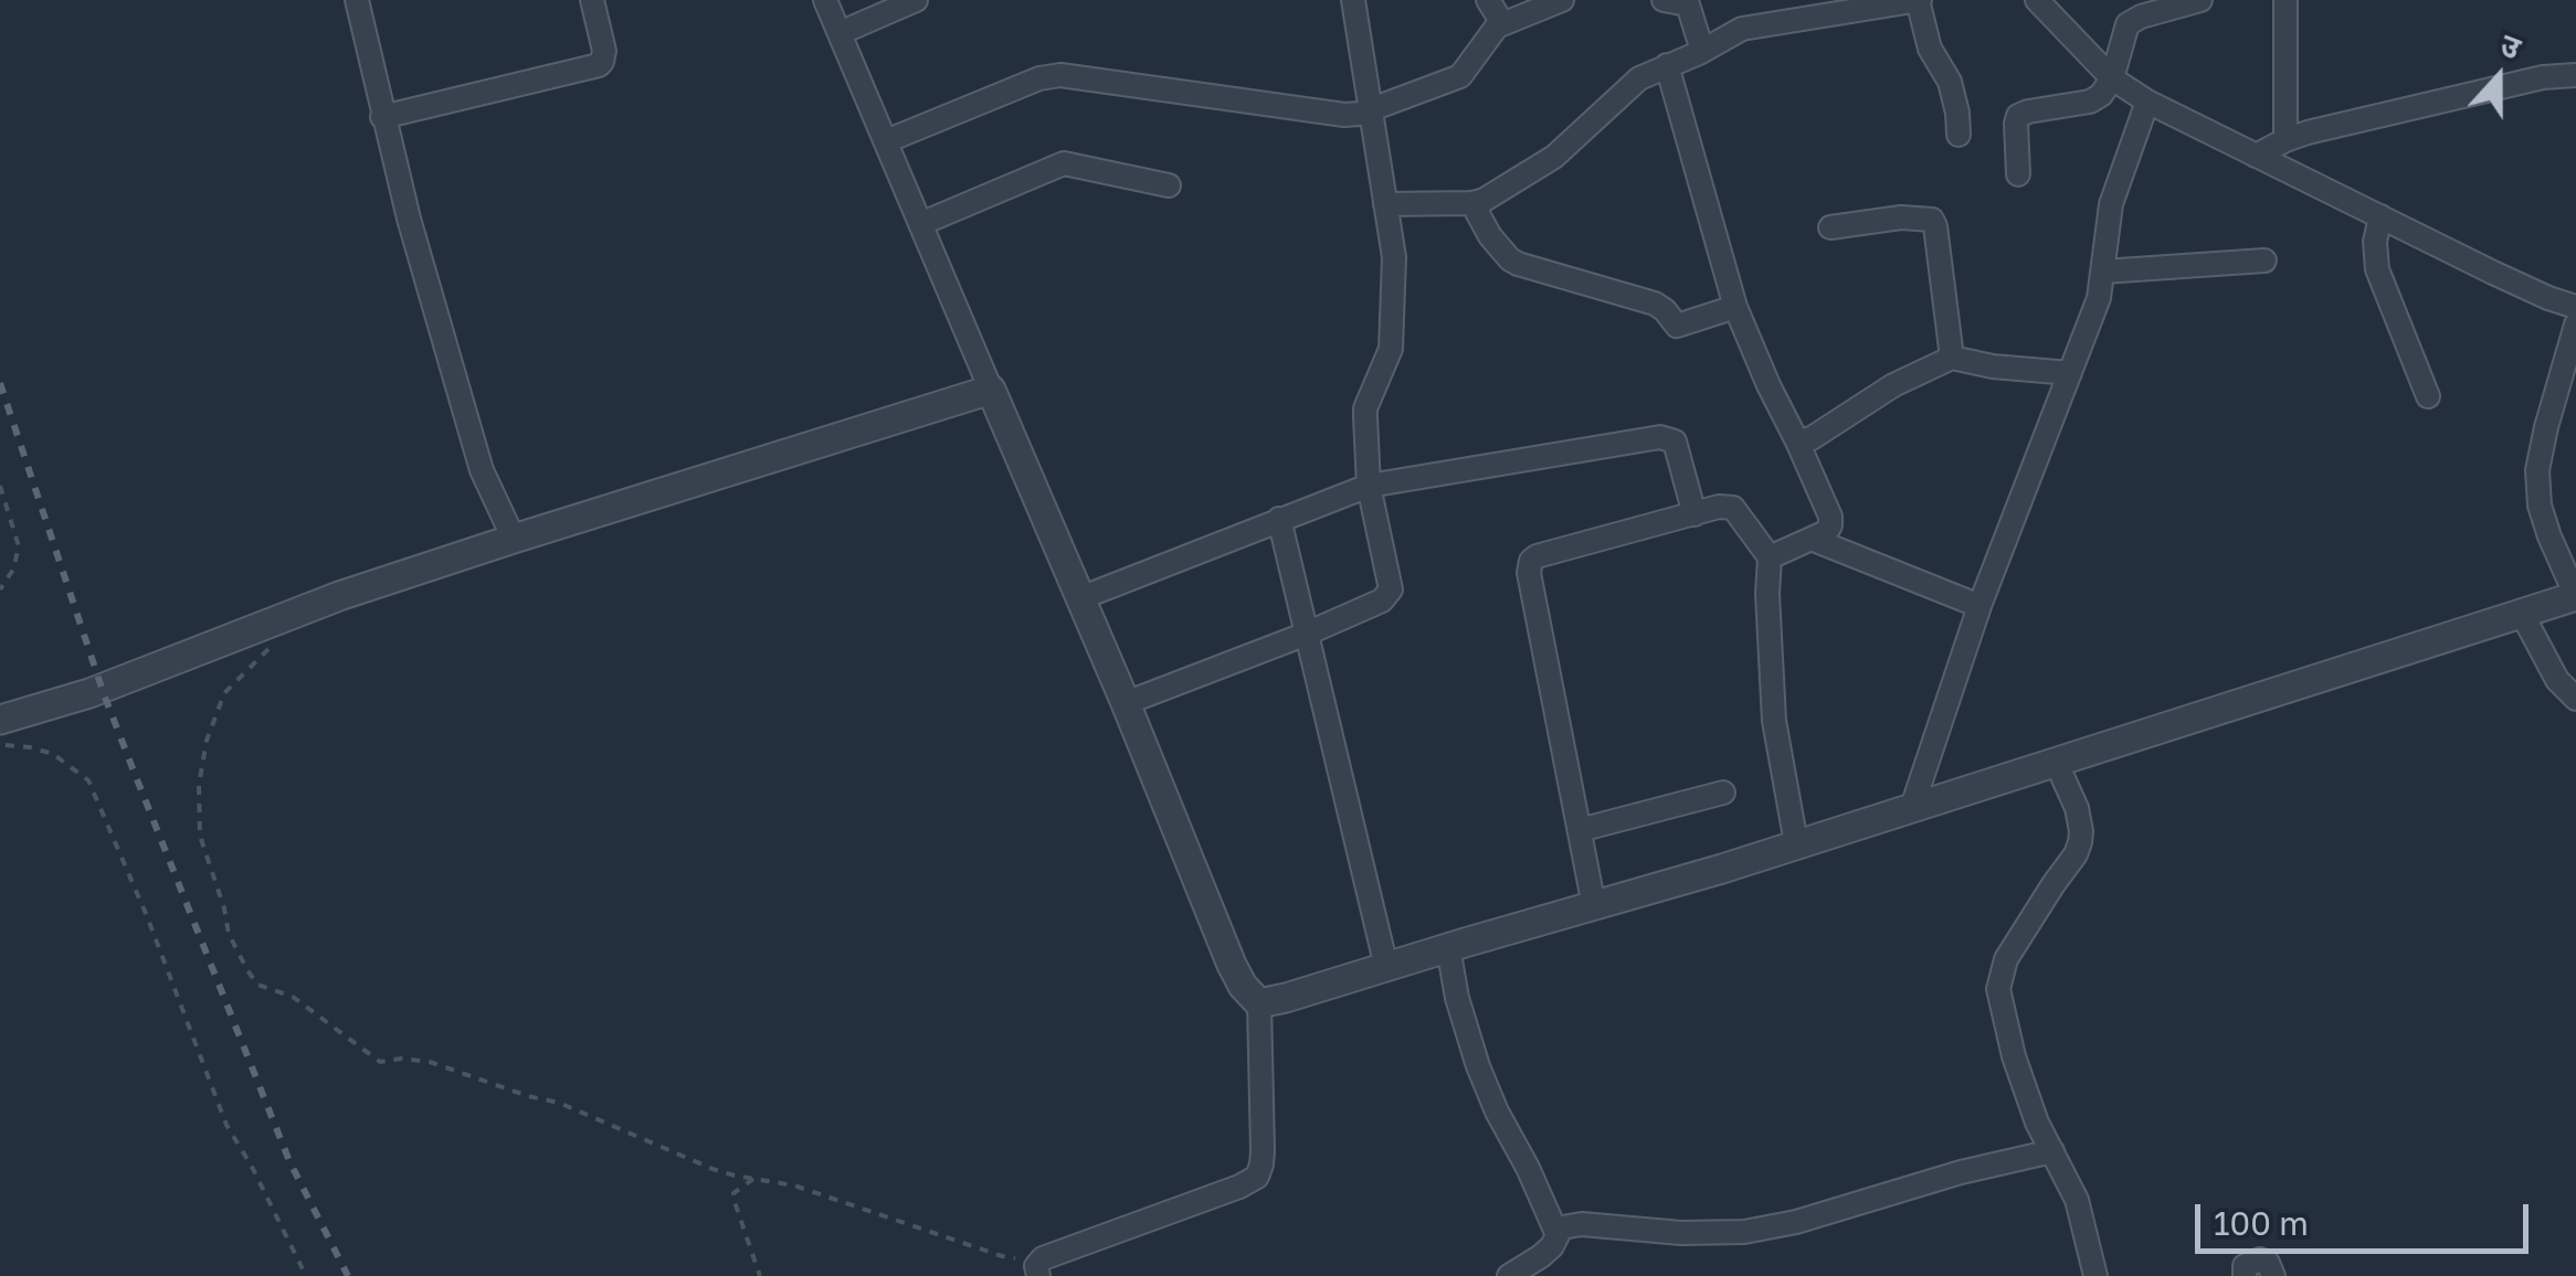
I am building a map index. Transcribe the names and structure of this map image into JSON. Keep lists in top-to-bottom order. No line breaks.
{"scale_bar":"100 m","north":"top"}
